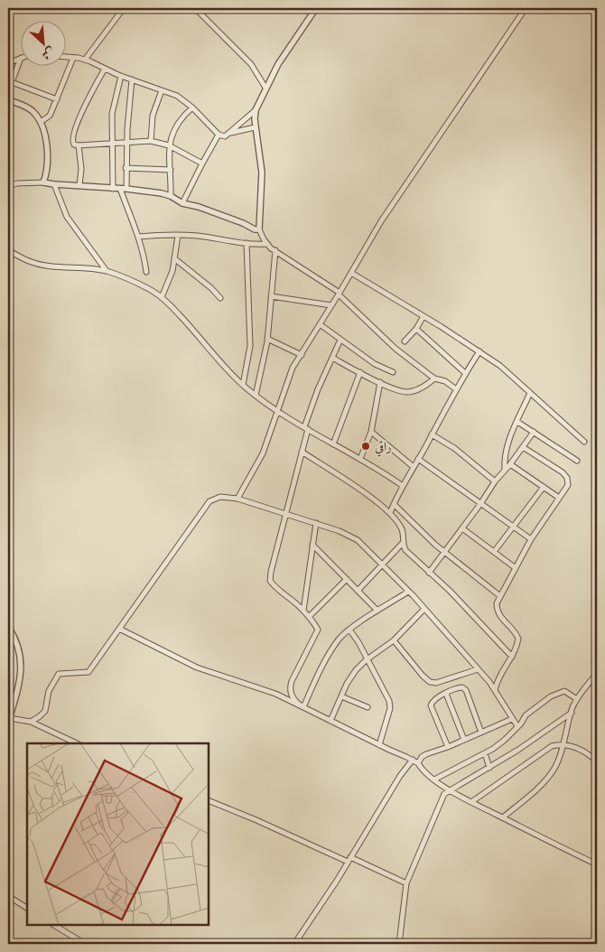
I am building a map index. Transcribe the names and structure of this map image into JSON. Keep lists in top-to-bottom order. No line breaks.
{"places":["راقي"],"north":"bottom right"}
